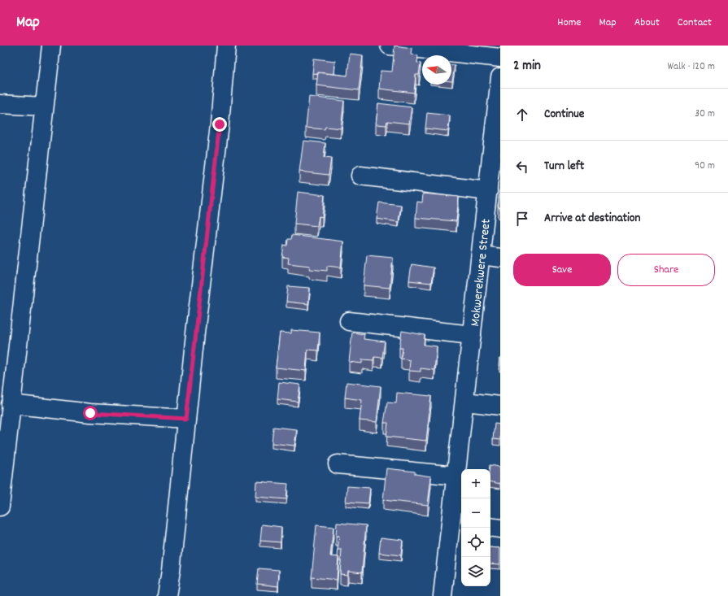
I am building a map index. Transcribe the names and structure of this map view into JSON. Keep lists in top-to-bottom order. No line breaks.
{"streets":{"street":["Mokwerekwere Street"]},"north":"left","page":{"header":"Map","nav":["Home","Map","About","Contact"],"heading":["2 min","Walk · 120 m"],"list":[["Continue","30 m"],["Turn left","90 m"],"Arrive at destination"],"buttons":["Save","Share"],"map_buttons":["+","−"]}}
